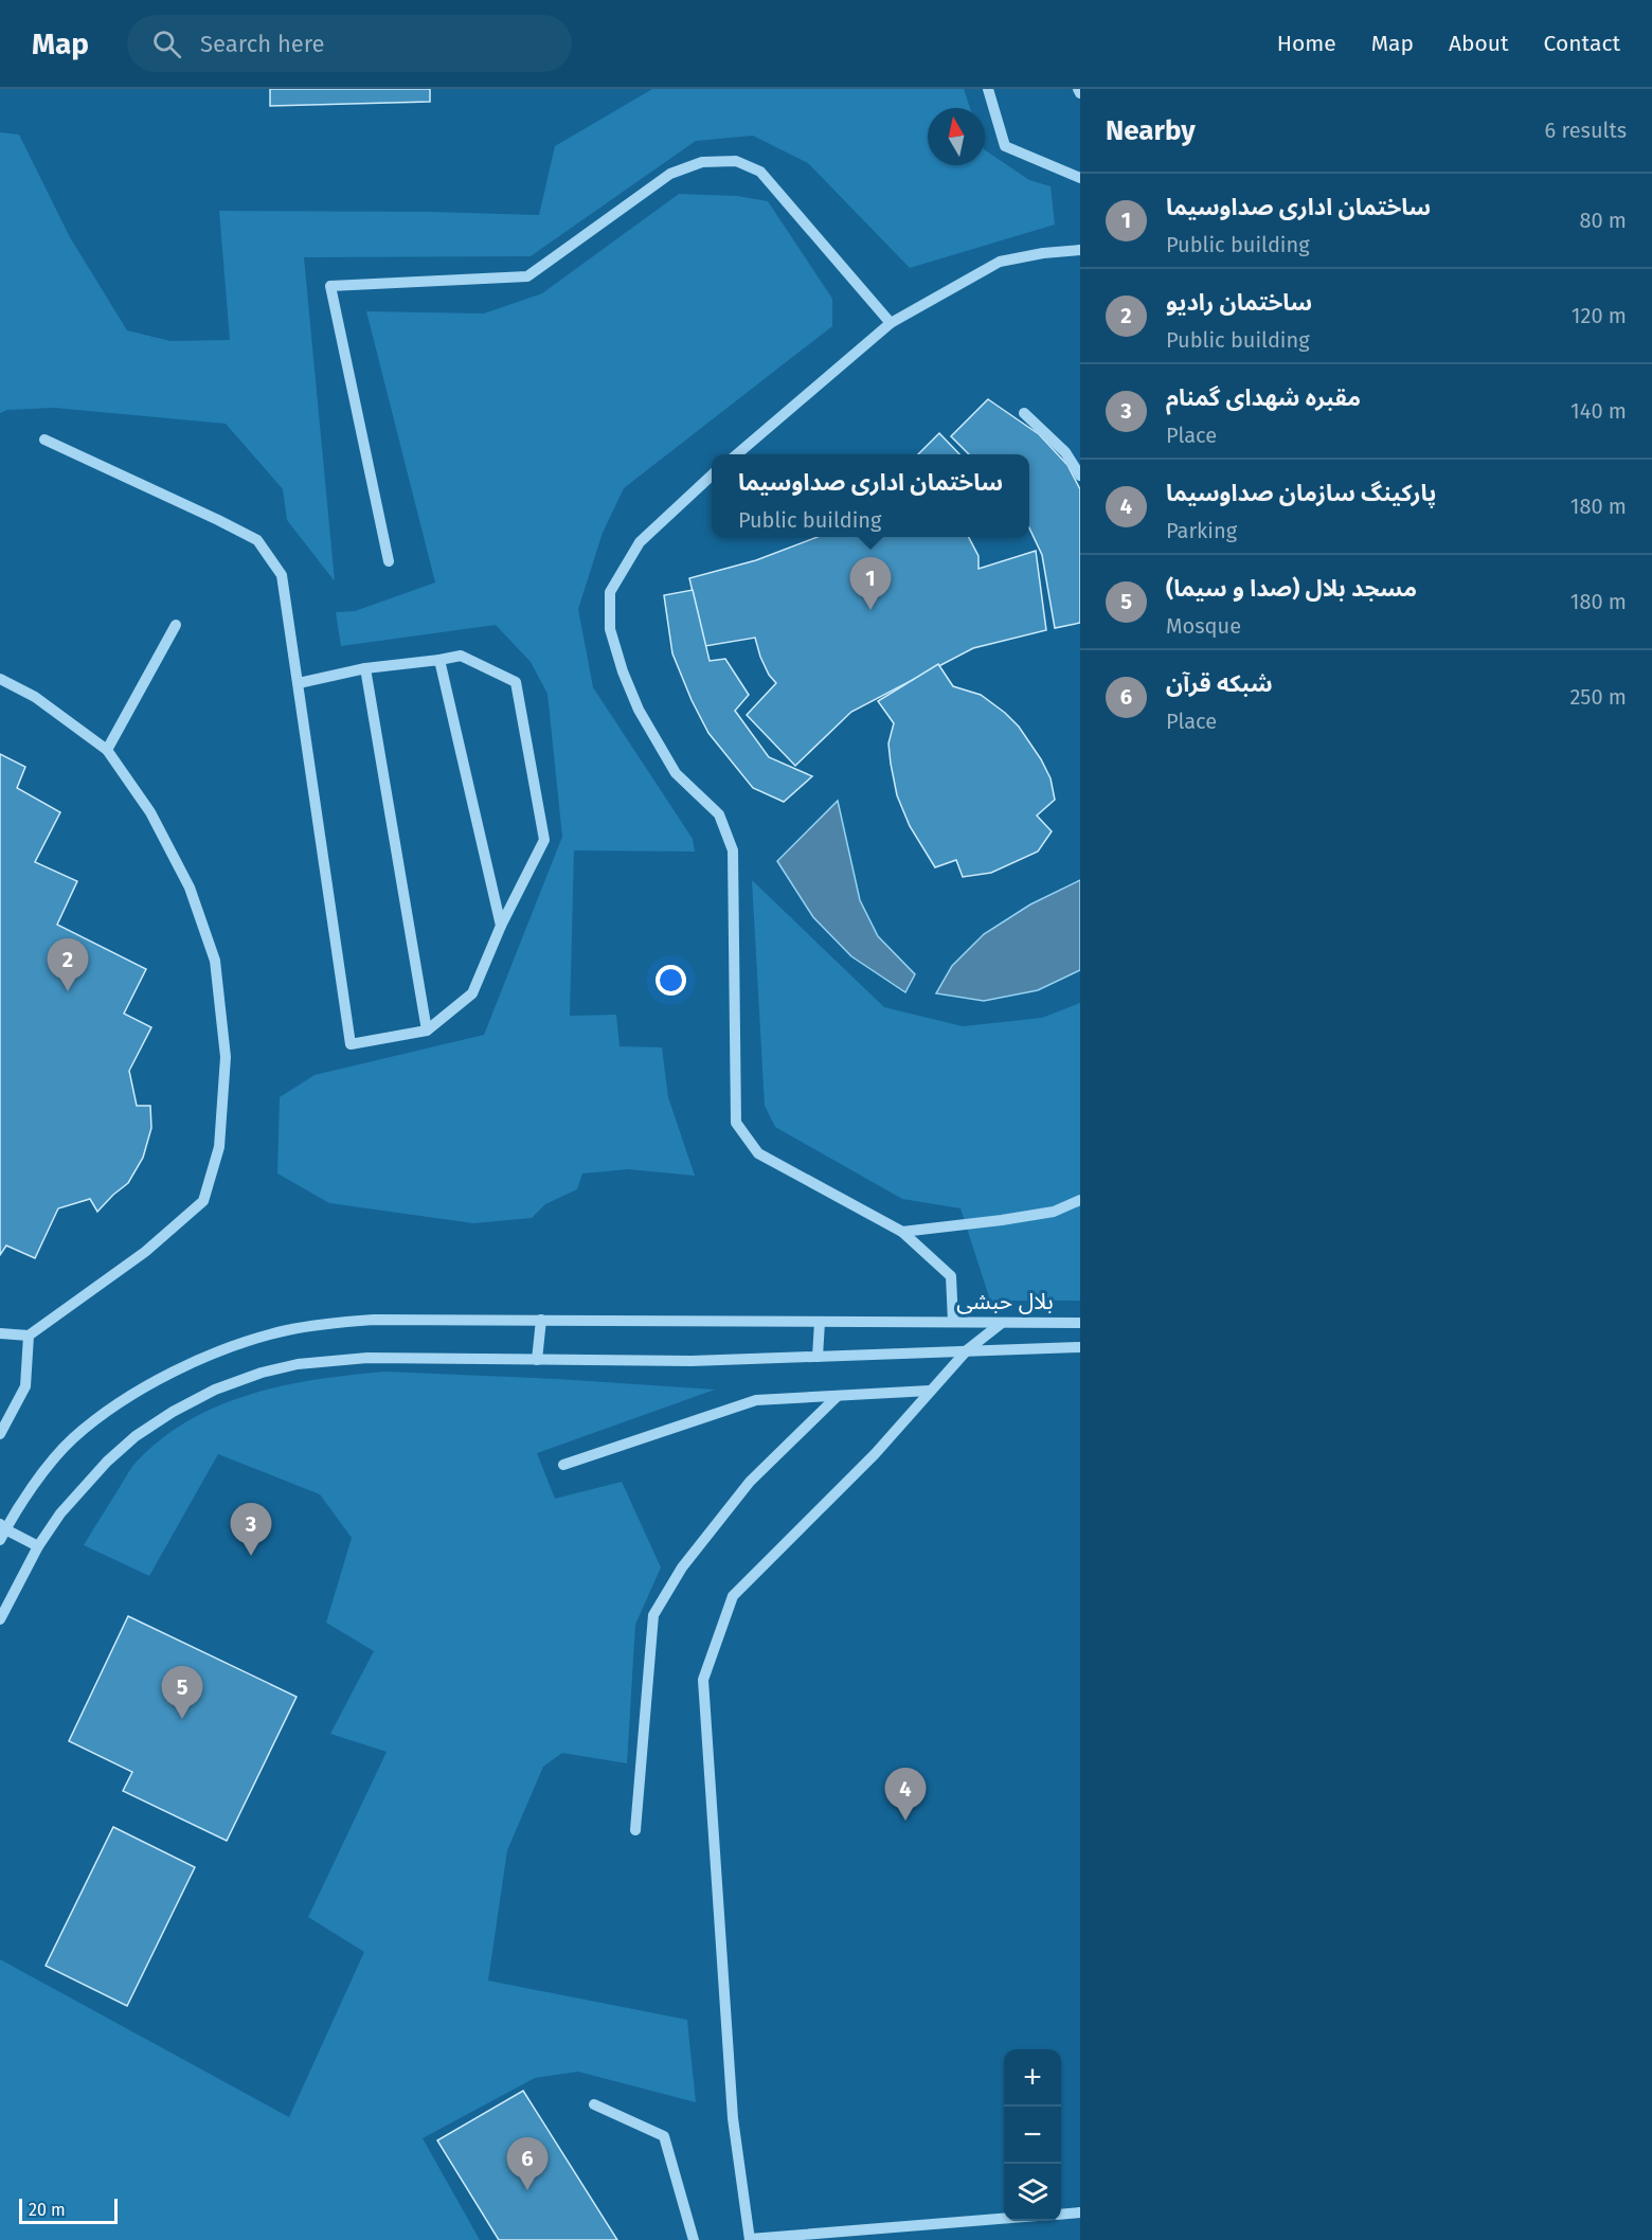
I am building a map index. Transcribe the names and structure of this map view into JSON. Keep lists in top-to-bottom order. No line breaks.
{"streets":{"lane":["بلال حبشی"]},"scale_bar":"20 m","north":"top","page":{"header":"Map","search":"Search here","nav":["Home","Map","About","Contact"],"heading":["Nearby","6 results"],"list":[{"mark":"1","name":"ساختمان اداری صداوسیما","note":"Public building","value":"80 m"},{"mark":"2","name":"ساختمان رادیو","note":"Public building","value":"120 m"},{"mark":"3","name":"مقبره شهدای گمنام","note":"Place","value":"140 m"},{"mark":"4","name":"پارکینگ سازمان صداوسیما","note":"Parking","value":"180 m"},{"mark":"5","name":"مسجد بلال (صدا و سیما)","note":"Mosque","value":"180 m"},{"mark":"6","name":"شبکه قرآن","note":"Place","value":"250 m"}],"popup":["ساختمان اداری صداوسیما","Public building"],"pins":["1","2","3","5","4","6"],"map_buttons":["+","−"],"scale":"20 m"}}
